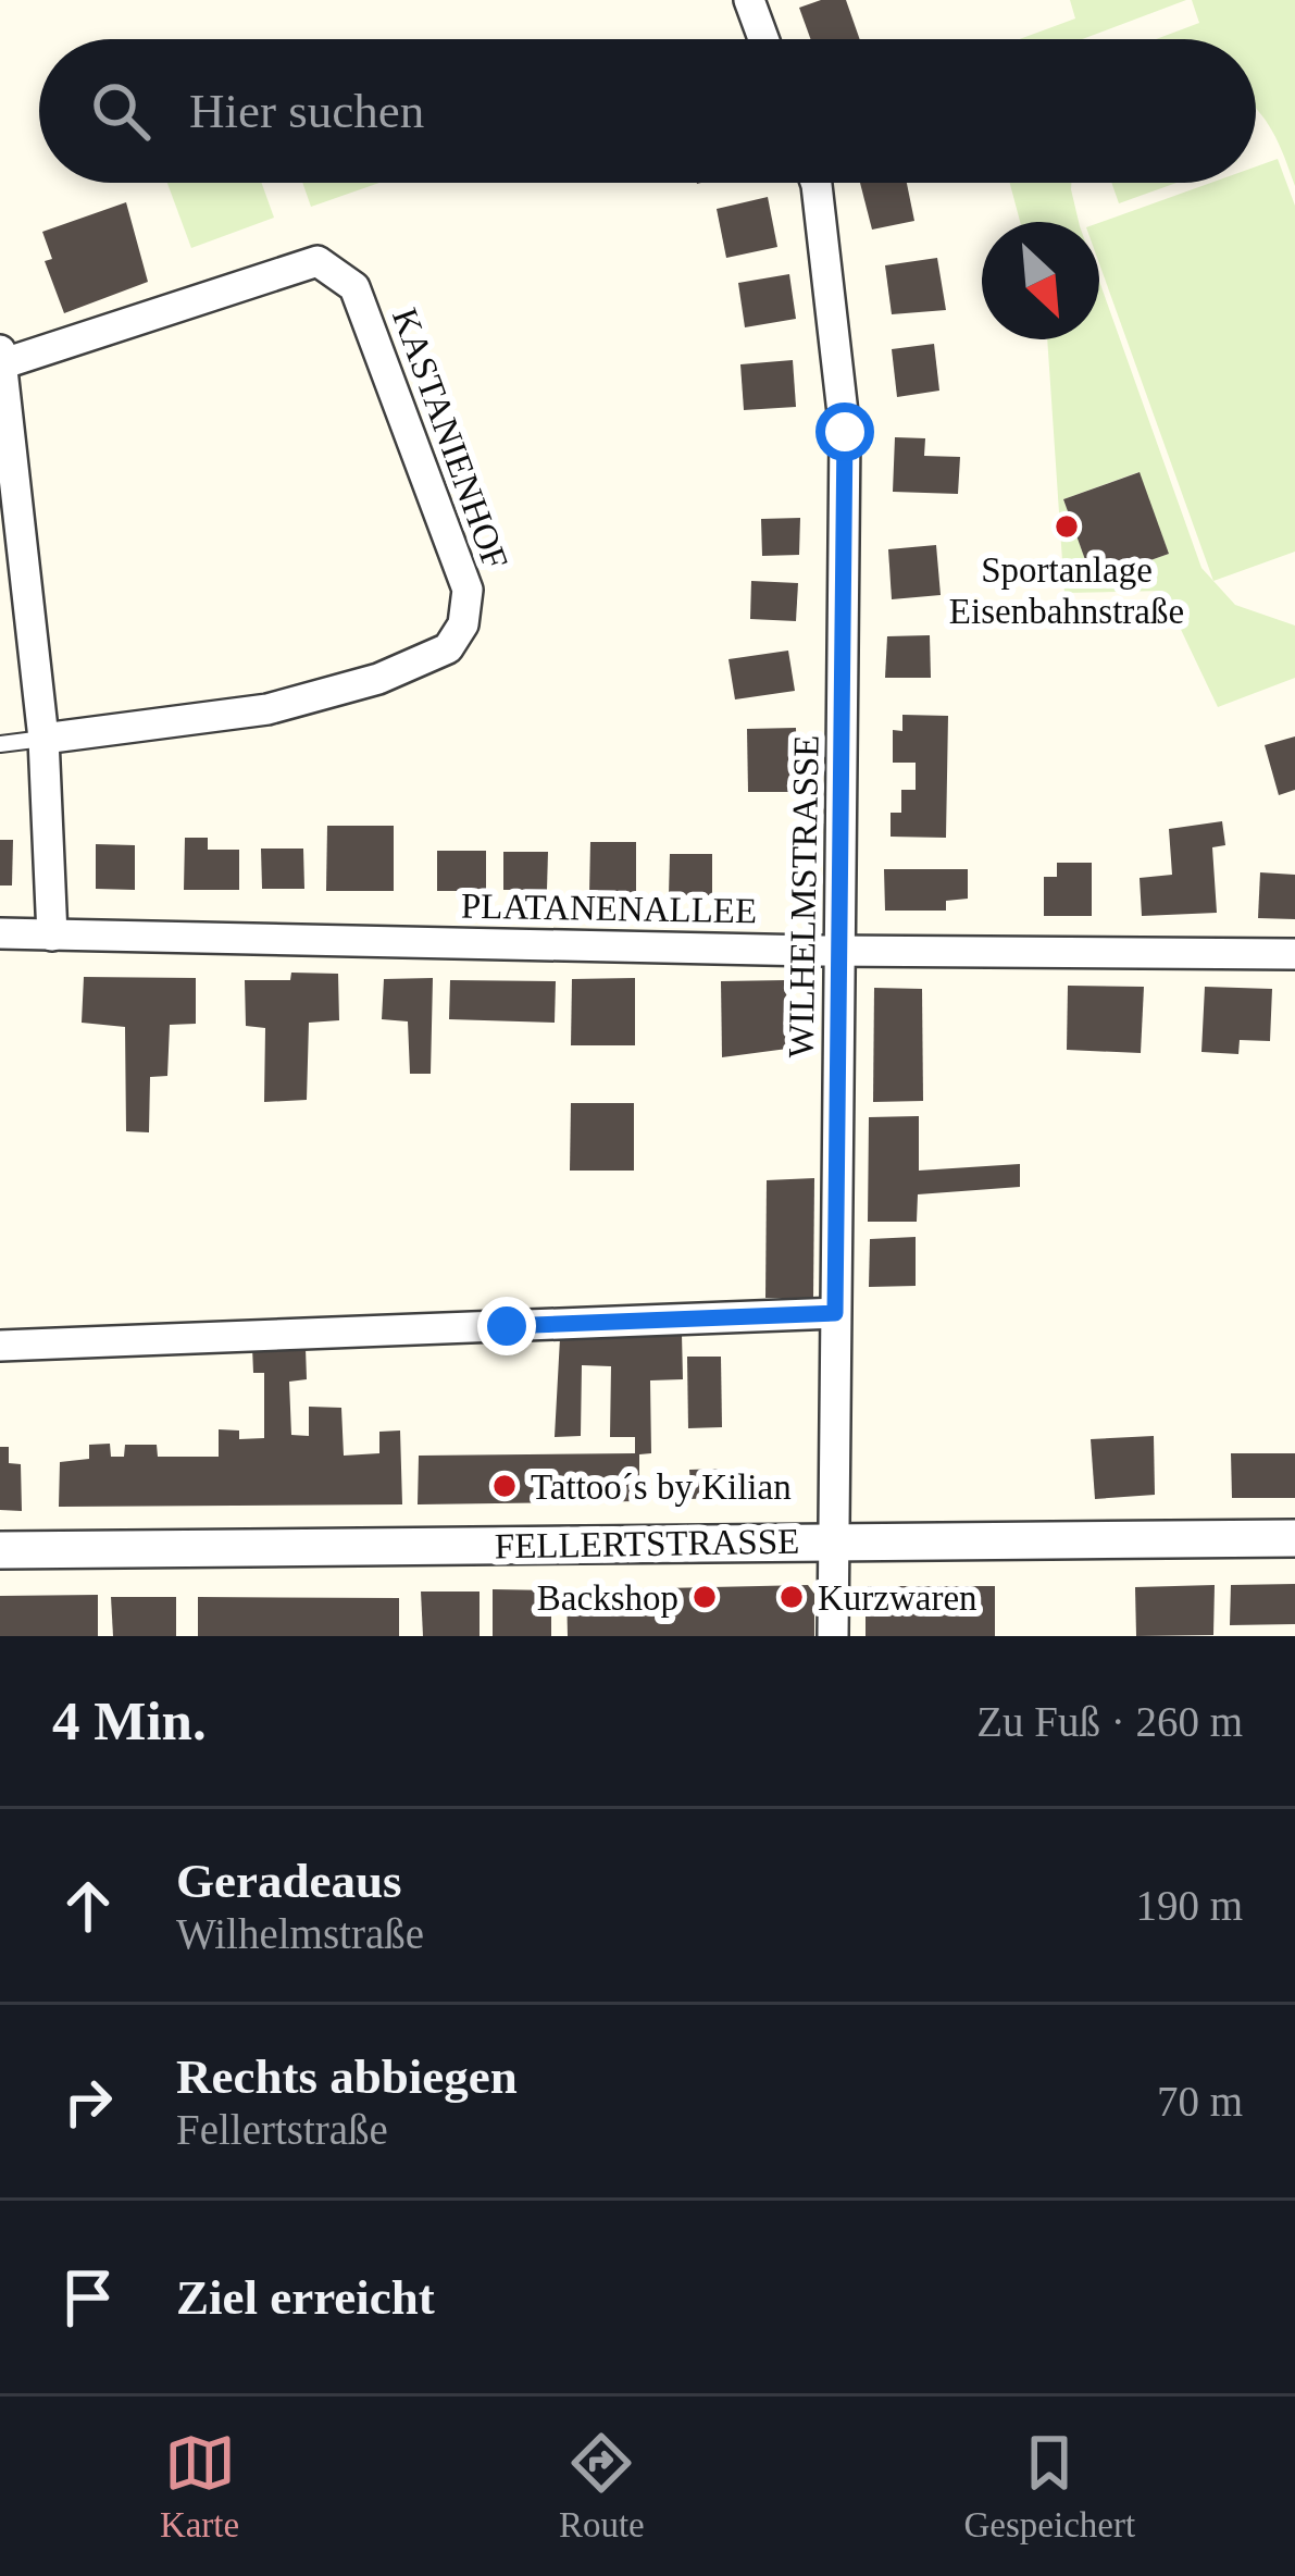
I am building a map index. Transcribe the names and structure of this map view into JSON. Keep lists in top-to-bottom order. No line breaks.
{"streets":{"street":["KASTANIENHOF","WILHELMSTRASSE","PLATANENALLEE","FELLERTSTRASSE"]},"crossings":[["KASTANIENHOF","PLATANENALLEE"],["WILHELMSTRASSE","PLATANENALLEE"],["WILHELMSTRASSE","FELLERTSTRASSE"]],"places":["Sportanlage Eisenbahnstraße","Tattoo´s by Kilian","Backshop","Kurzwaren"],"north":"bottom right","page":{"search":"Hier suchen","heading":["4 Min.","Zu Fuß · 260 m"],"list":[["Geradeaus","Wilhelmstraße","190 m"],["Rechts abbiegen","Fellertstraße","70 m"],"Ziel erreicht"],"nav":["Karte","Route","Gespeichert"]}}
